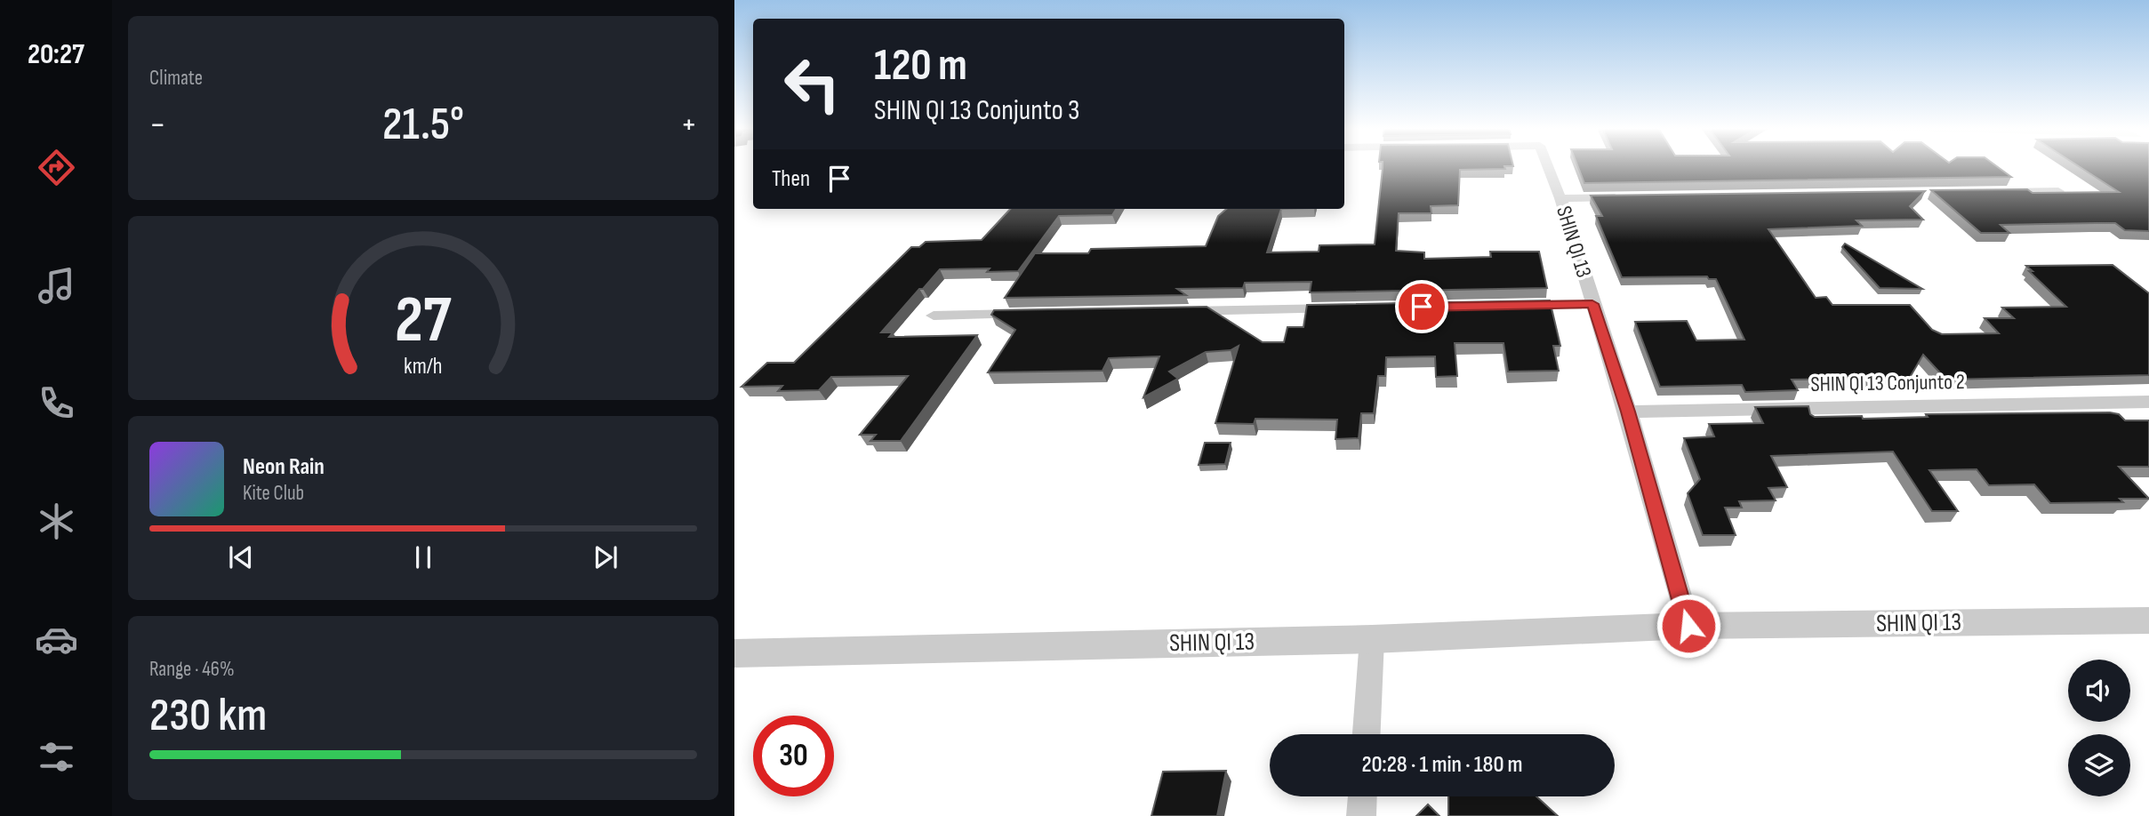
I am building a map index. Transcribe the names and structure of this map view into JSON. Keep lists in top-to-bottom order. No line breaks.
{"streets":{"street":["SHIN QI 13","SHIN QI 13 Conjunto 2"]},"crossings":[["SHIN QI 13","SHIN QI 13 Conjunto 2"]],"page":{"tabs":"20:27","tile":["Climate",["Range · 46%","230 km"]],"turn":["120 m","SHIN QI 13 Conjunto 3"],"heat":["−","21.5°","+"],"then":"Then","song":["Neon Rain","Kite Club"],"limit":"30","trip":"20:28 · 1 min · 180 m","gauge":["27","km/h"]}}
